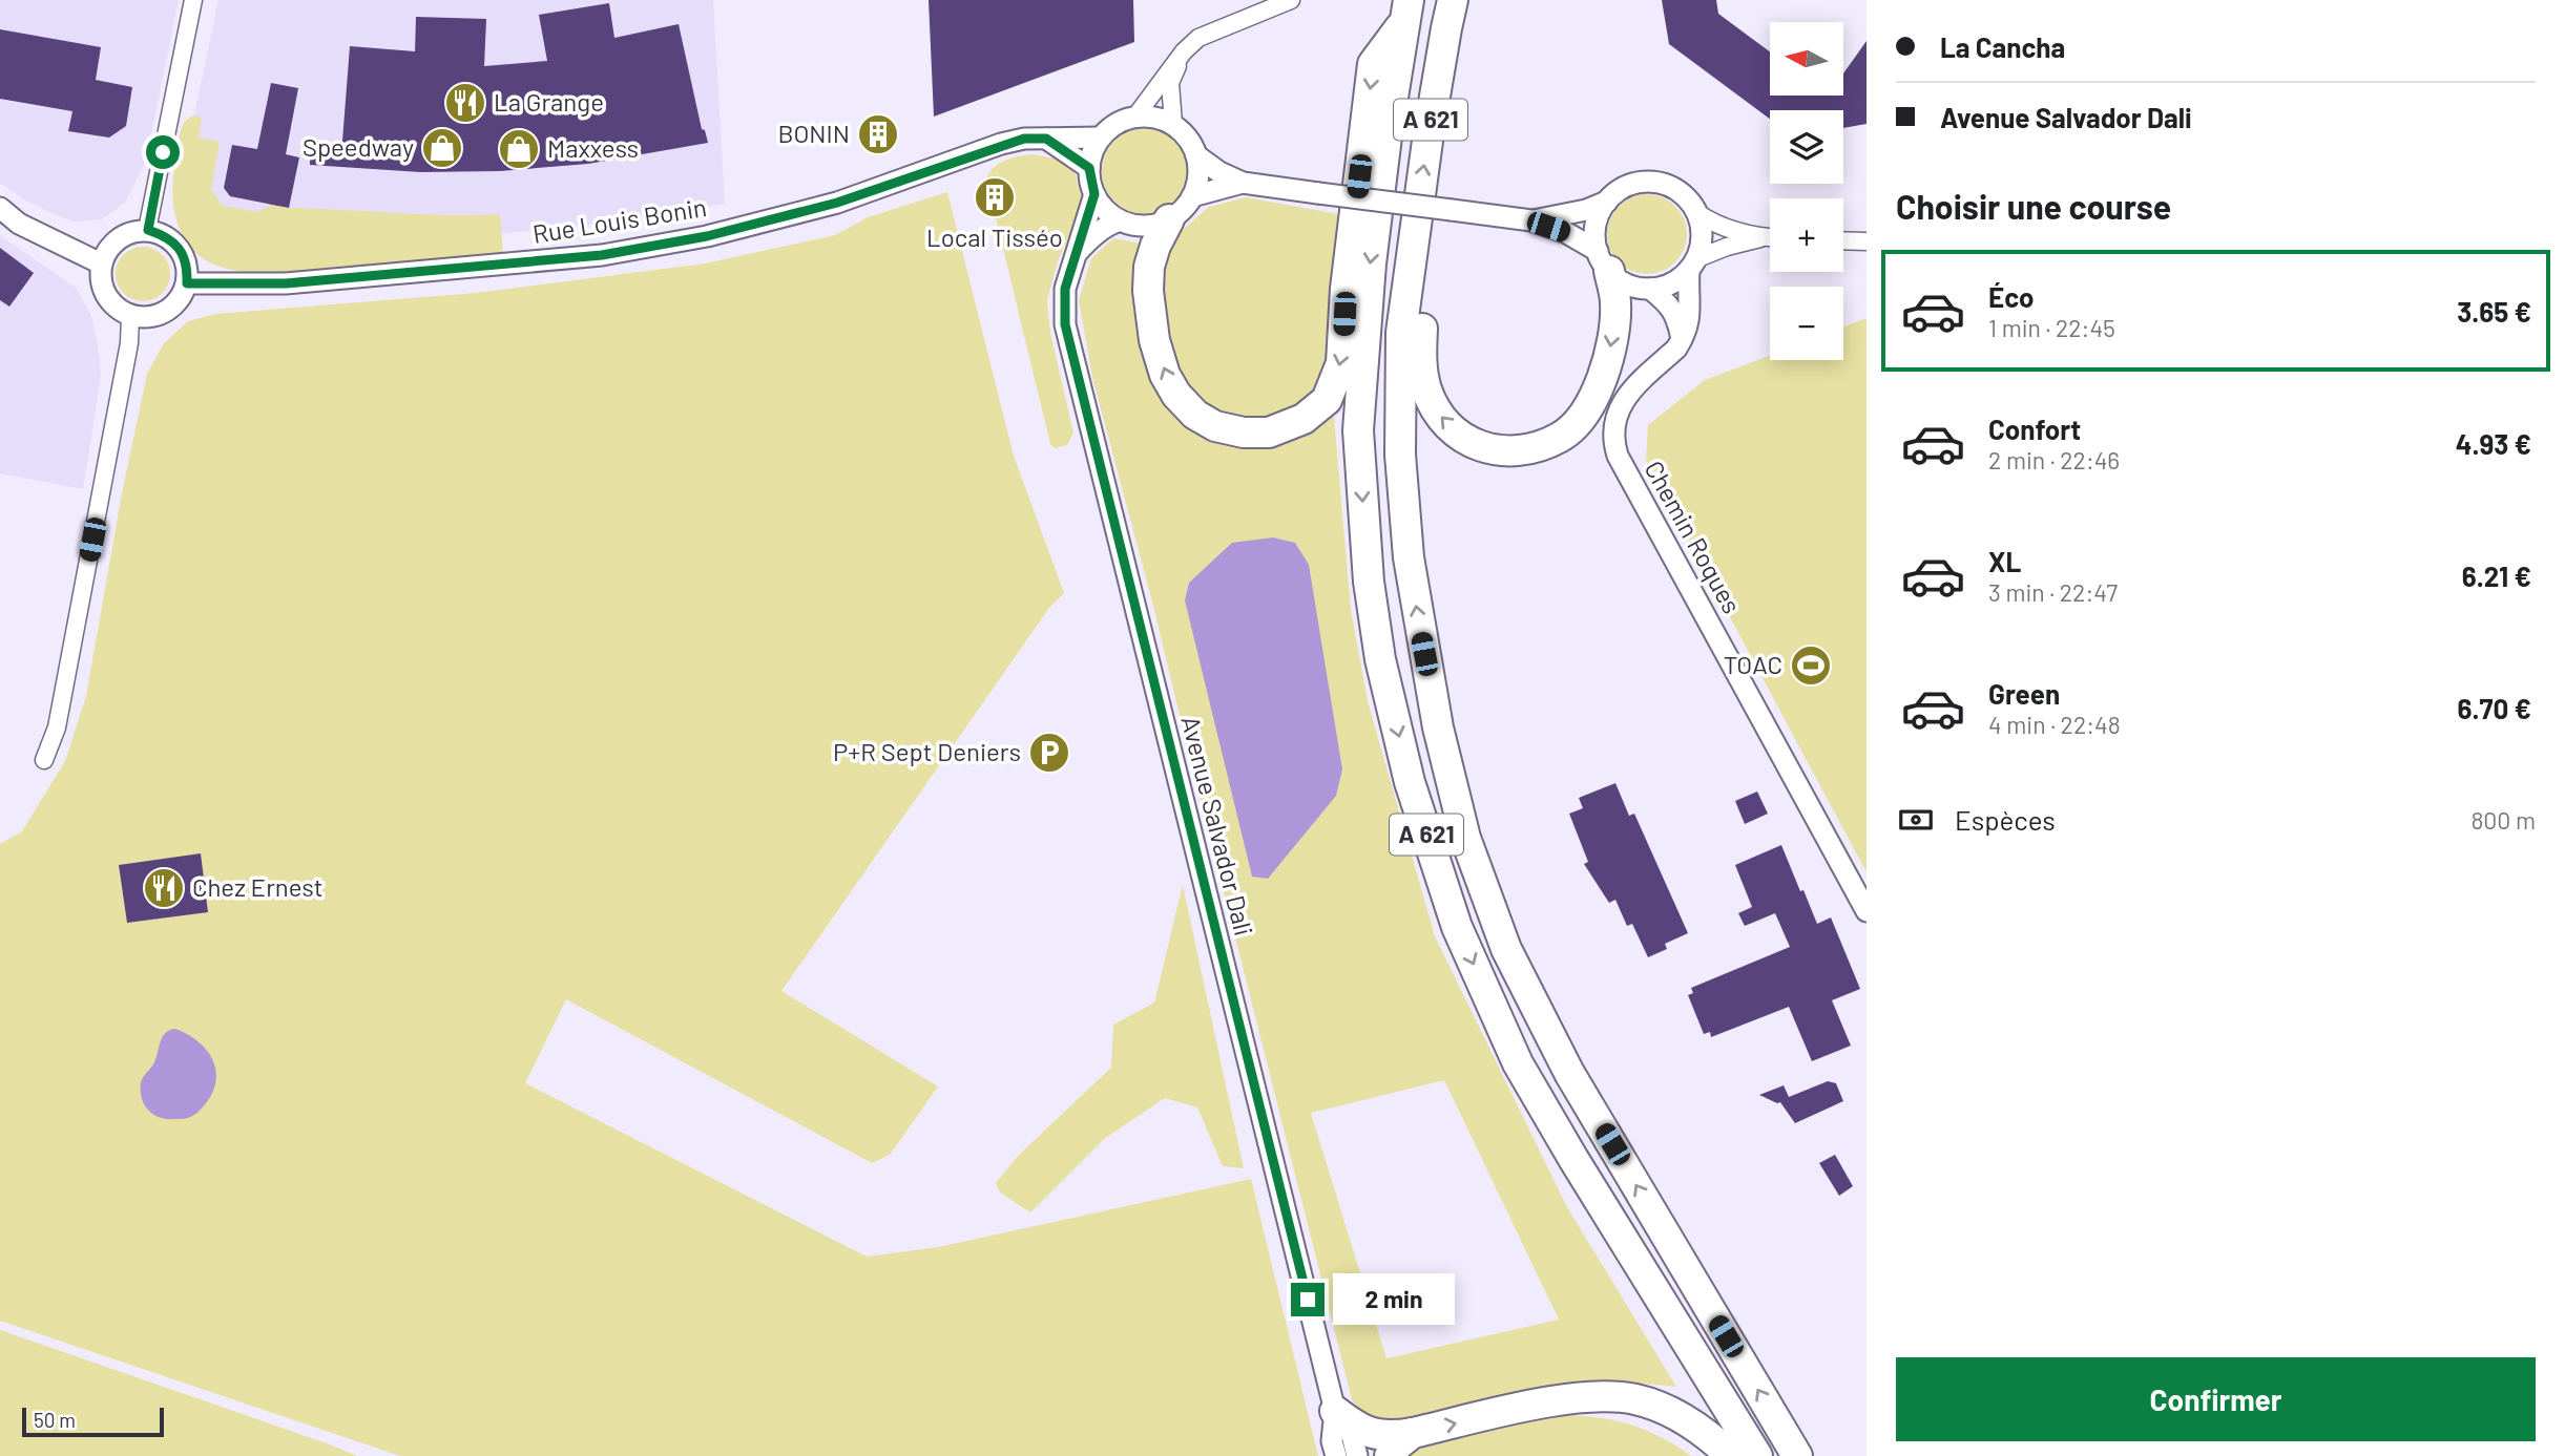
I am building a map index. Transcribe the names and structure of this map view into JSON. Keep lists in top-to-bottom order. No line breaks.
{"streets":{"highway":["A 621"],"street":["Rue Louis Bonin","Chemin Roques","Avenue Salvador Dali"]},"crossings":[["Rue Louis Bonin","Avenue Salvador Dali"]],"places":{"restaurant":["La Grange","Chez Ernest"],"building":["BONIN","Local Tisséo"],"shop":["Speedway","Maxxess"],"sports":["TOAC"],"parking":["P+R Sept Deniers"]},"scale_bar":"50 m","north":"left","page":{"banner":["La Cancha","Avenue Salvador Dali"],"map_buttons":["+","−"],"heading":"Choisir une course","list":[{"name":"Éco","note":"1 min · 22:45","value":"3.65 €"},{"name":"Confort","note":"2 min · 22:46","value":"4.93 €"},{"name":"XL","note":"3 min · 22:47","value":"6.21 €"},{"name":"Green","note":"4 min · 22:48","value":"6.70 €"}],"pay":["Espèces","800 m"],"bubble":"2 min","buttons":"Confirmer","scale":"50 m"}}
